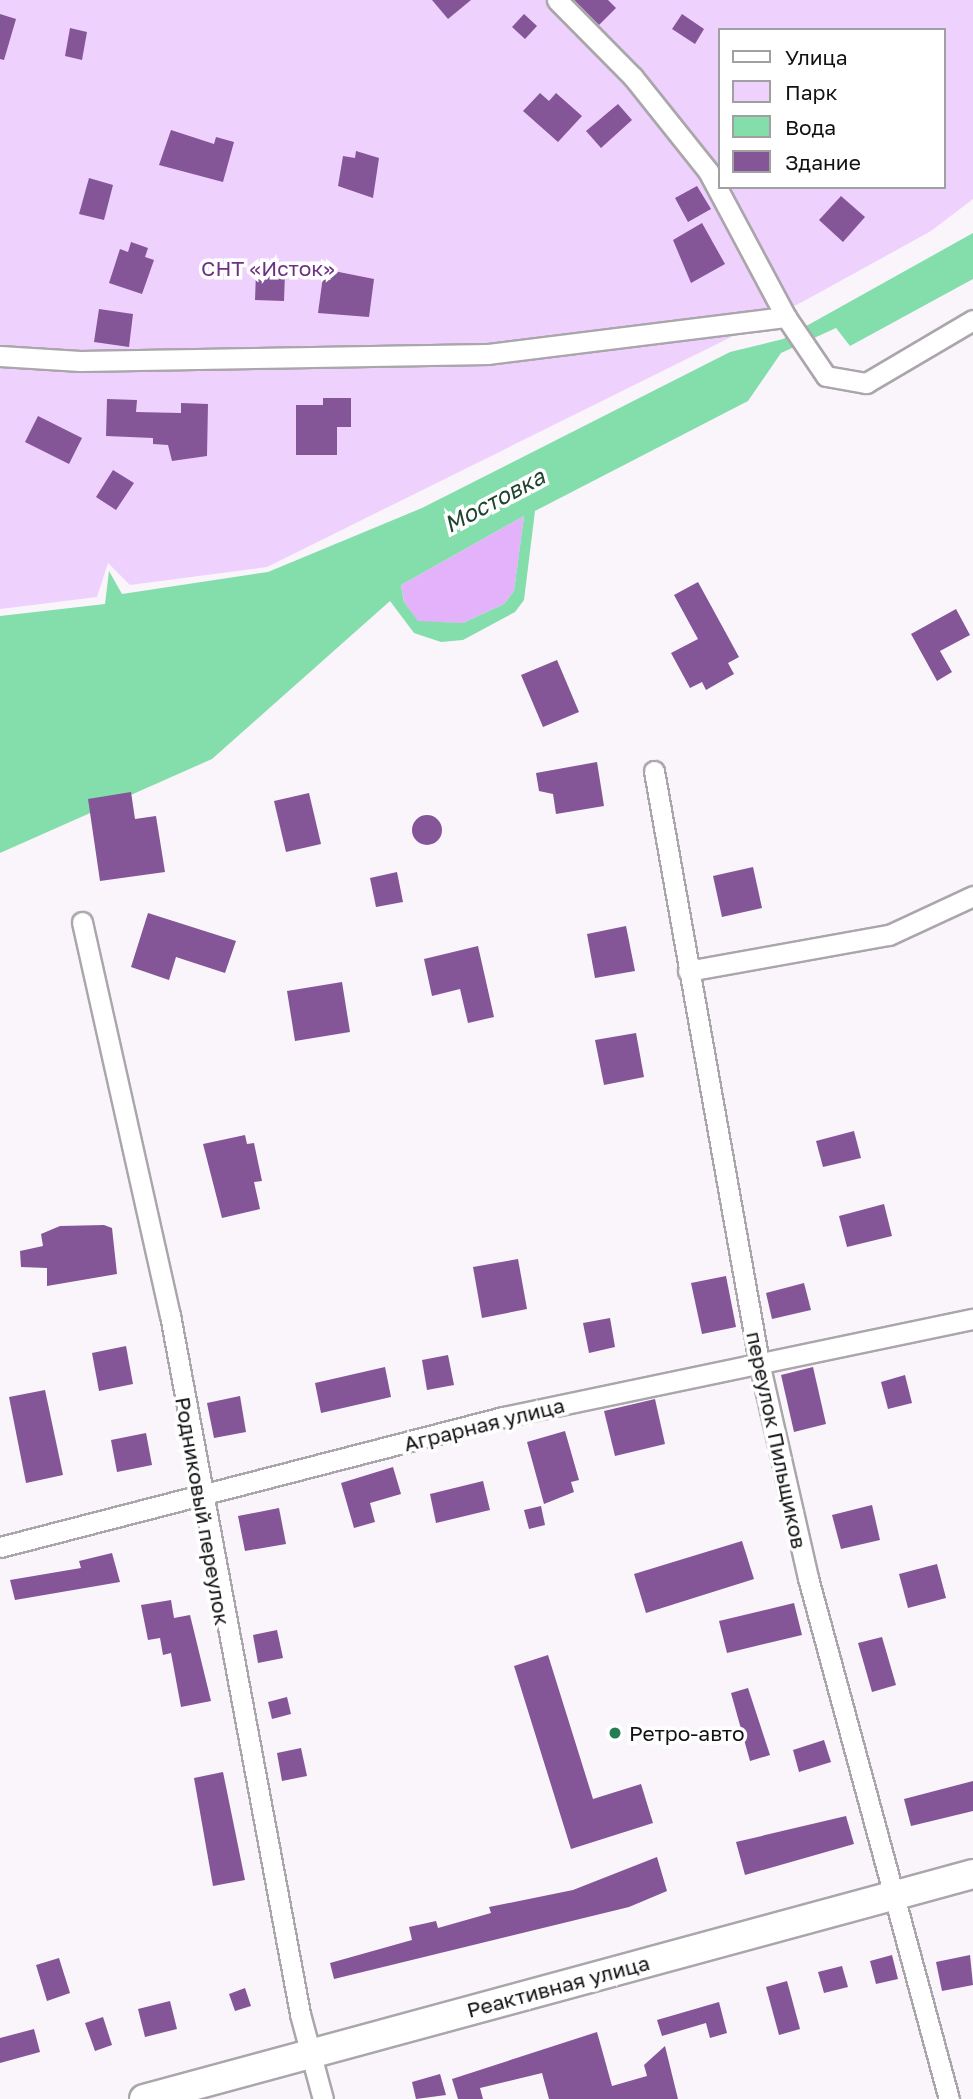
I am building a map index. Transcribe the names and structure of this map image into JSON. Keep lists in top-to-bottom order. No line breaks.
{"streets":{"main road":["Реактивная улица"],"street":["Аграрная улица","переулок Пильщиков","Родниковый переулок"]},"crossings":[["Аграрная улица","переулок Пильщиков"],["Аграрная улица","Родниковый переулок"],["переулок Пильщиков","Реактивная улица"],["Родниковый переулок","Реактивная улица"]],"water":["Мостовка"],"parks":["СНТ «Исток»"],"places":["Ретро-авто"],"legend":["Улица","Парк","Вода","Здание"]}
